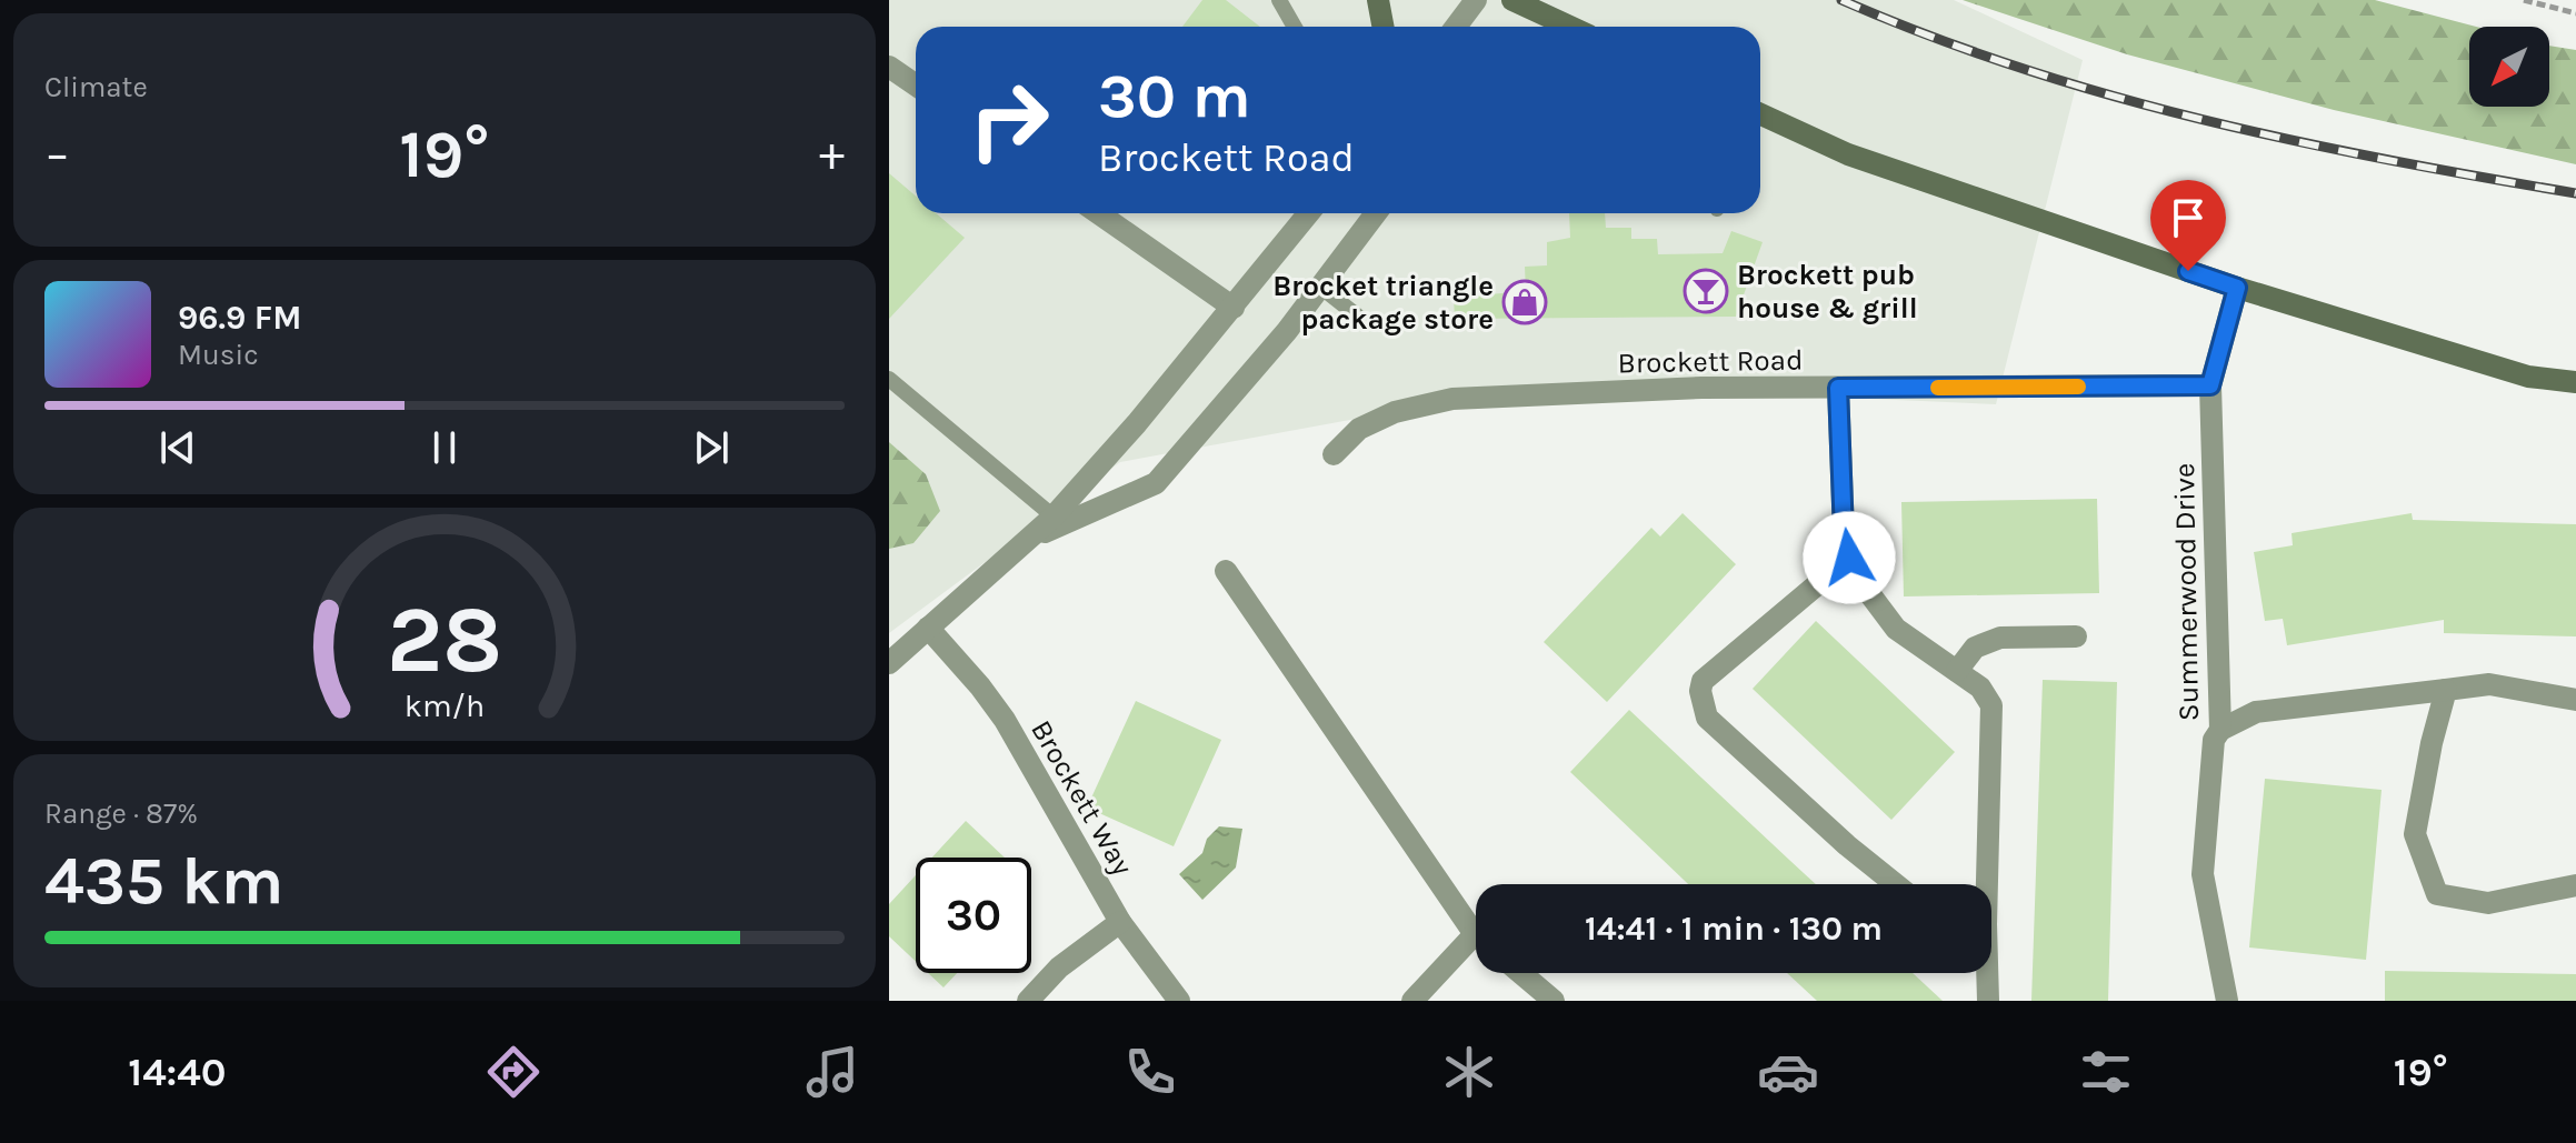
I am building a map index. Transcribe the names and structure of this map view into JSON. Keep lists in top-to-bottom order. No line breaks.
{"streets":{"street":["Brockett Road","Summerwood Drive","Brockett Way"]},"crossings":[["Brockett Road","Summerwood Drive"]],"places":{"bar":["Brockett pub house & grill"],"shop":["Brocket triangle package store"]},"north":"bottom left","page":{"tile":["Climate",["Range · 87%","435 km"]],"turn":["30 m","Brockett Road"],"heat":["−","19°","+"],"song":["96.9 FM","Music"],"limit":"30","trip":"14:41 · 1 min · 130 m","tabs":["14:40","19°"],"gauge":["28","km/h"]}}
